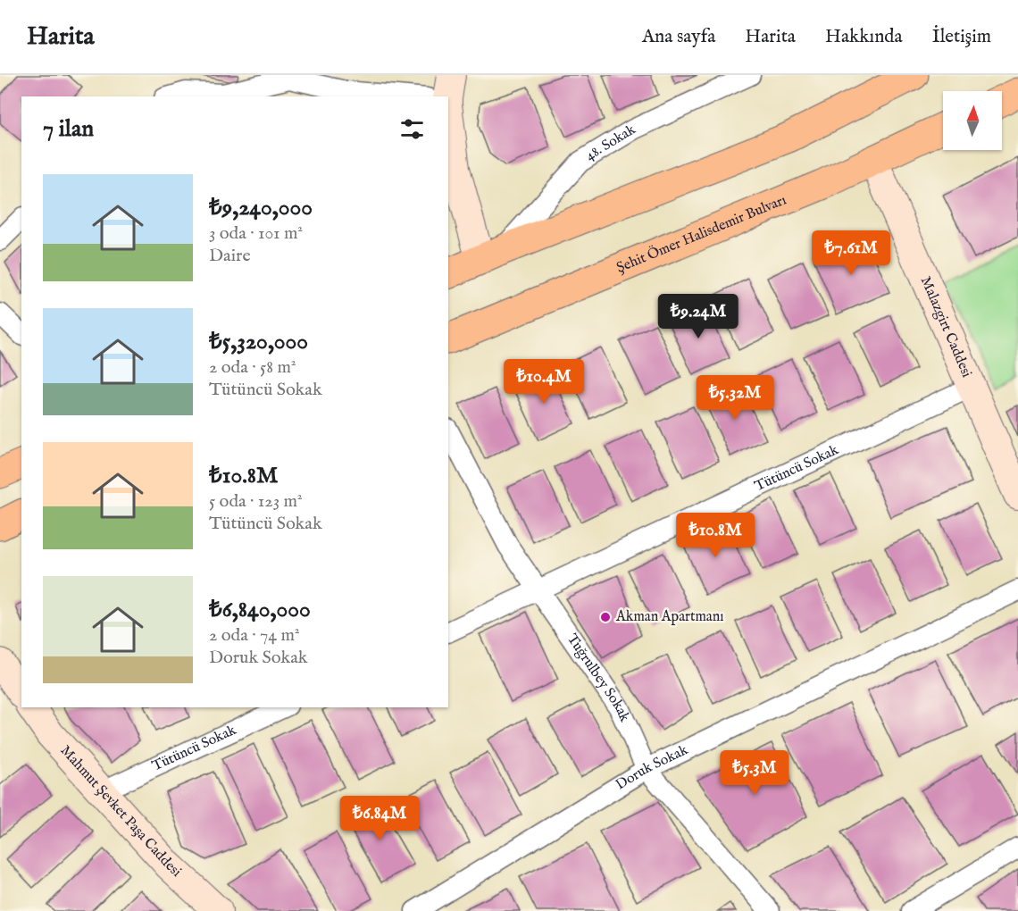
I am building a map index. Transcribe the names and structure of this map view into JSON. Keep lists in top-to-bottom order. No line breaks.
{"streets":{"highway":["Şehit Ömer Halisdemir Bulvarı"],"street":["48. Sokak","Malazgirt Caddesi","Tütüncü Sokak","Tuğrulbey Sokak","Doruk Sokak","Mahmut Şevket Paşa Caddesi"]},"crossings":[["Şehit Ömer Halisdemir Bulvarı","Malazgirt Caddesi"],["Malazgirt Caddesi","Tütüncü Sokak"],["Tütüncü Sokak","Tuğrulbey Sokak"],["Tütüncü Sokak","Mahmut Şevket Paşa Caddesi"],["Tuğrulbey Sokak","Doruk Sokak"]],"places":["Akman Apartmanı"],"north":"top","page":{"header":"Harita","nav":["Ana sayfa","Harita","Hakkında","İletişim"],"heading":"7 ilan","list":[{"name":"₺9,240,000","note":"3 oda · 101 m² · Daire"},{"name":"₺5,320,000","note":"2 oda · 58 m² · Tütüncü Sokak"},{"name":"₺10.8M","note":"5 oda · 123 m² · Tütüncü Sokak"},{"name":"₺6,840,000","note":"2 oda · 74 m² · Doruk Sokak"}],"price":["₺7.61M","₺9.24M","₺10.4M","₺5.32M","₺10.8M","₺5.3M","₺6.84M"]}}
